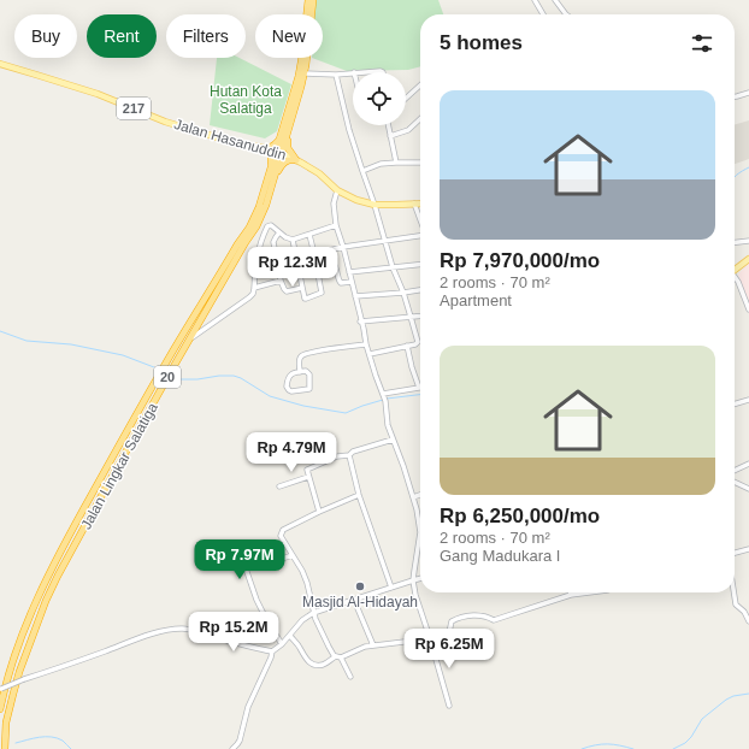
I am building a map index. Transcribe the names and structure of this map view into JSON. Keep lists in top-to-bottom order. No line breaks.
{"streets":{"highway":["20","Jalan Lingkar Salatiga"],"main road":["217","Jalan Hasanuddin"]},"crossings":[["Jalan Hasanuddin","Jalan Lingkar Salatiga"]],"parks":["Hutan Kota Salatiga"],"places":["Masjid Al-Hidayah"],"page":{"chip":["Buy","Rent","Filters","New"],"heading":"5 homes","list":[{"name":"Rp 7,970,000/mo","note":"2 rooms · 70 m² · Apartment"},{"name":"Rp 6,250,000/mo","note":"2 rooms · 70 m² · Gang Madukara I"}],"price":["Rp 12.3M","Rp 4.79M","Rp 7.97M","Rp 15.2M","Rp 6.25M"]}}
